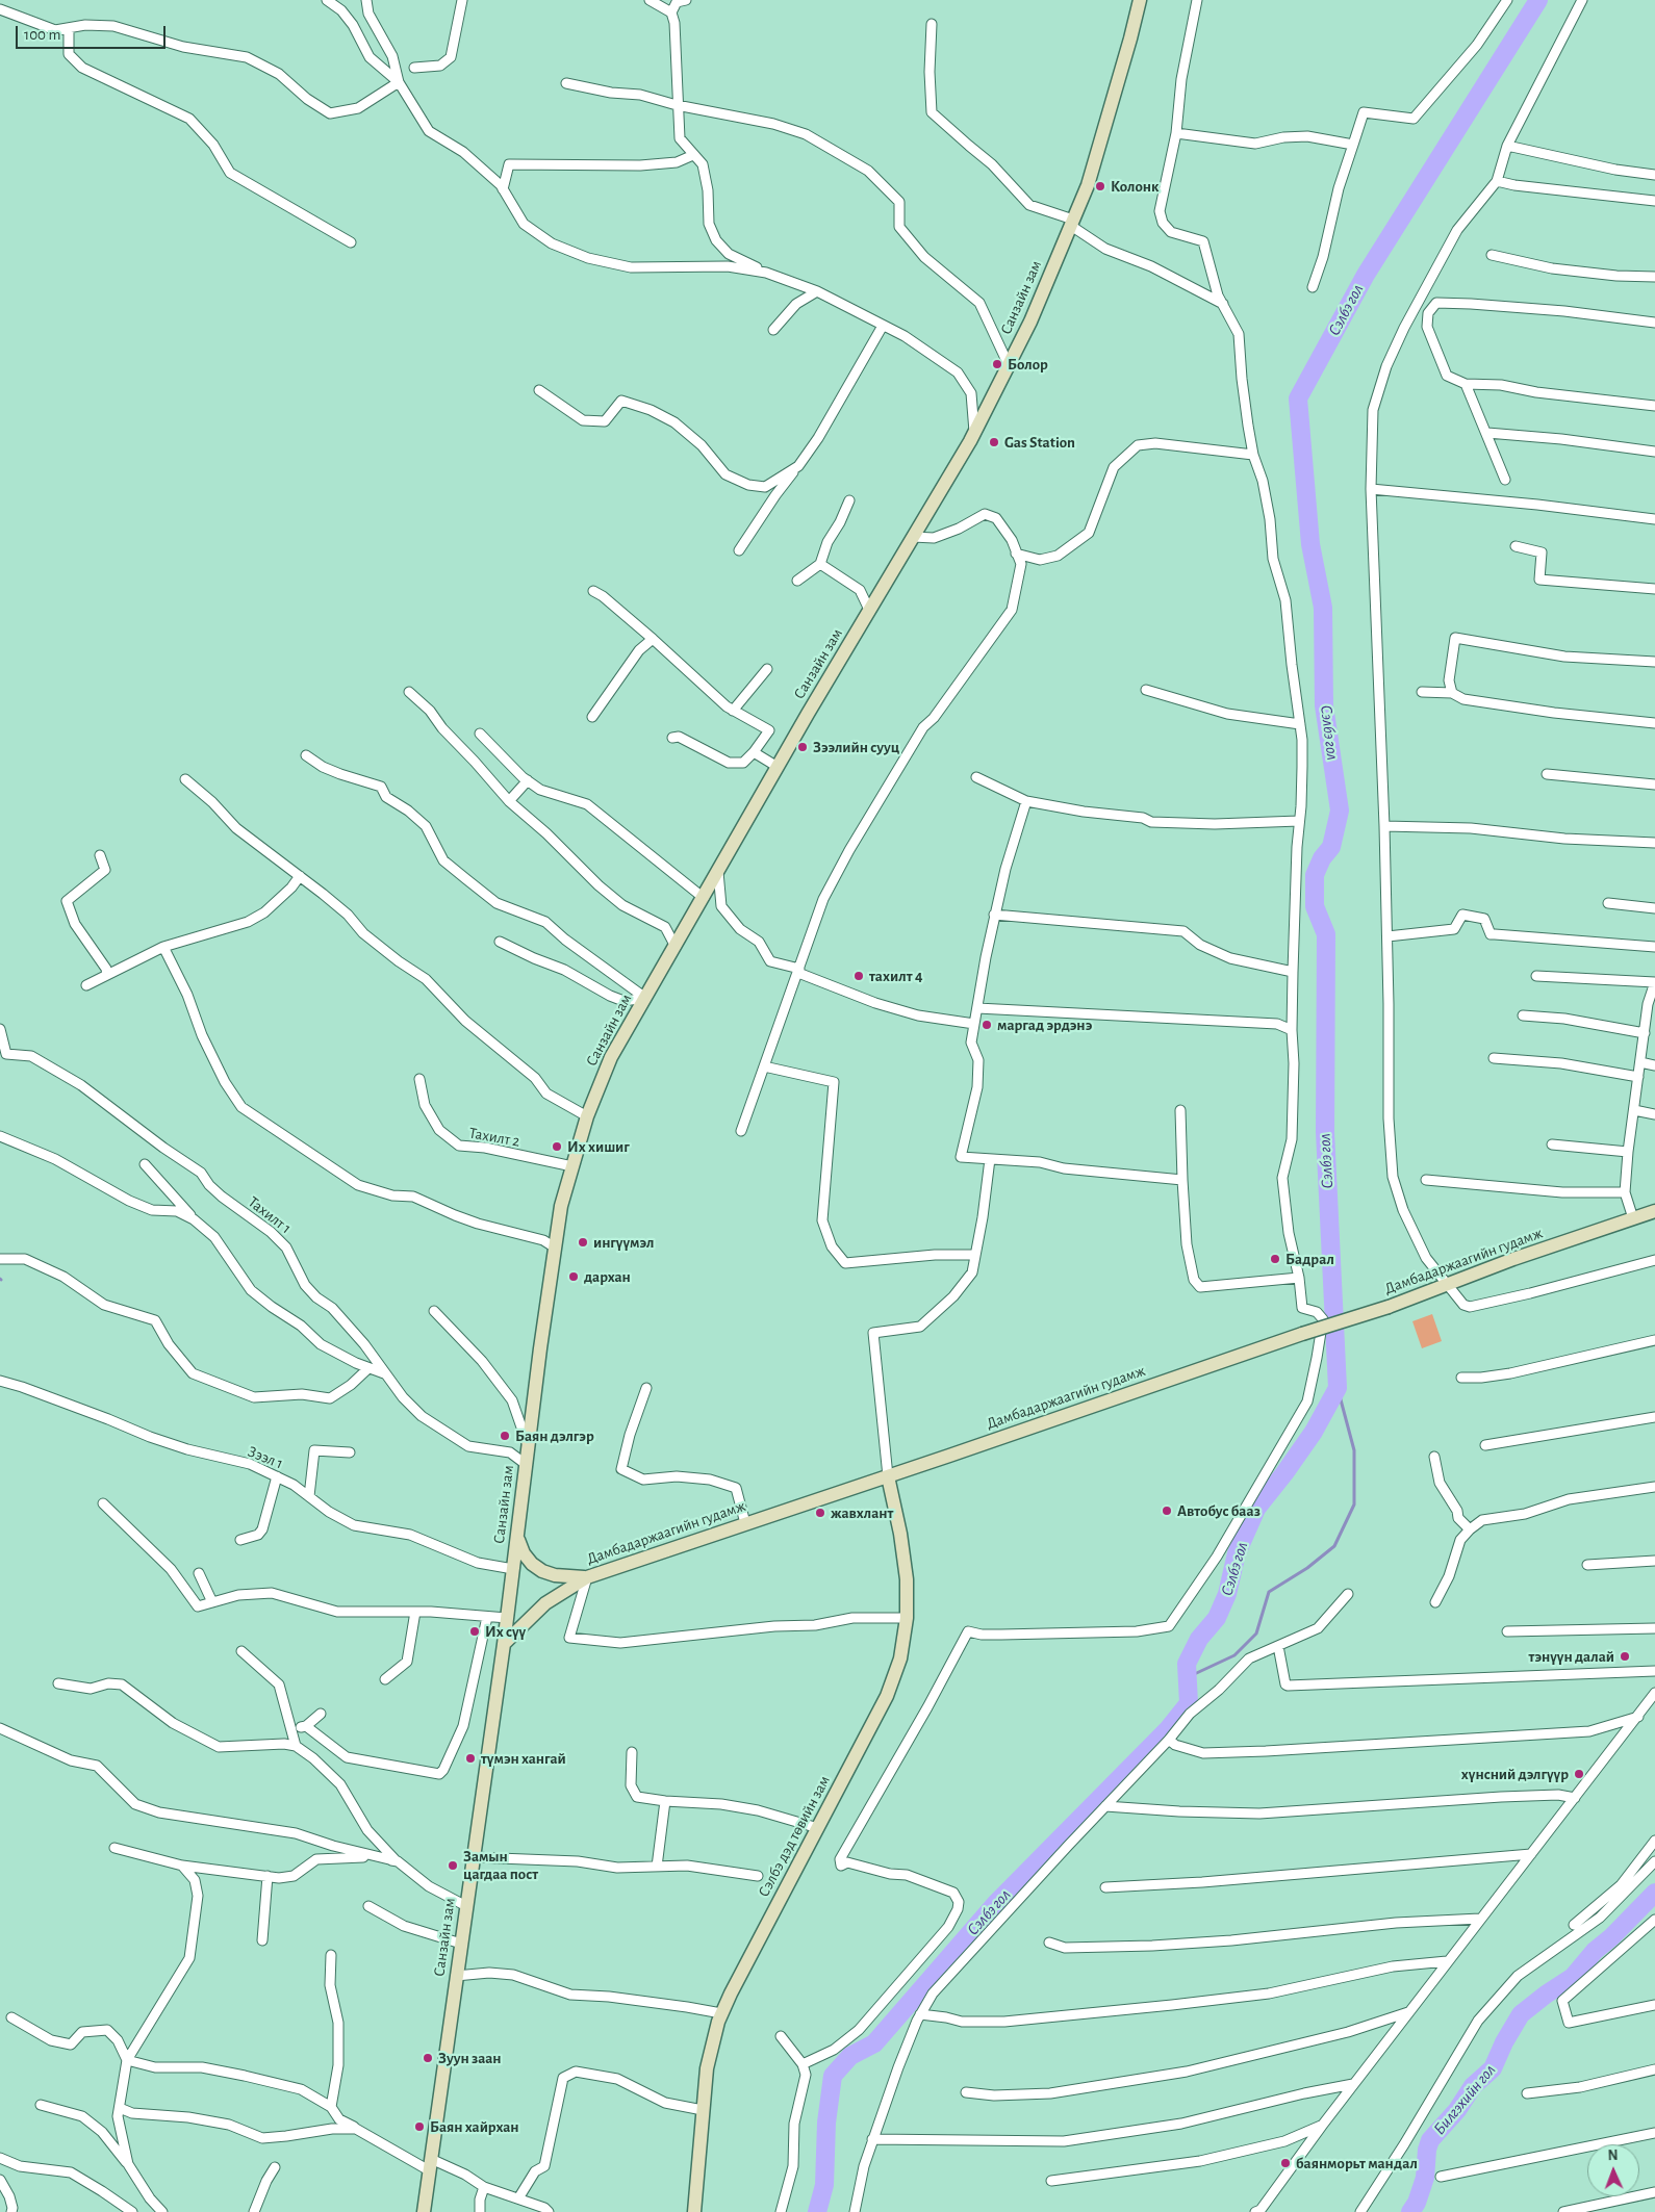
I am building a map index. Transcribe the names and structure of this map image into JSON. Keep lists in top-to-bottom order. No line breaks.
{"streets":{"main road":["Санзайн зам","Дамбадаржаагийн гудамж","Сэлбэ дэд төвийн зам"],"street":["Тахилт 2","Тахилт 1","Зээл 1"]},"crossings":[["Санзайн зам","Тахилт 2"],["Санзайн зам","Тахилт 1"],["Санзайн зам","Дамбадаржаагийн гудамж"],["Санзайн зам","Зээл 1"],["Дамбадаржаагийн гудамж","Сэлбэ дэд төвийн зам"]],"water":["Сэлбэ гол","Билгэхийн гол"],"places":["Колонк","Болор","Gas Station","Зээлийн сууц","тахилт 4","маргад эрдэнэ","Их хишиг","ингүүмэл","Бадрал","дархан","Баян дэлгэр","Автобус бааз","жавхлант","Их сүү","тэнүүн далай","түмэн хангай","хүнсний дэлгүүр","Замын цагдаа пост","Зуун заан","Баян хайрхан","баянморьт мандал"],"scale_bar":"100 m","north":"top"}
